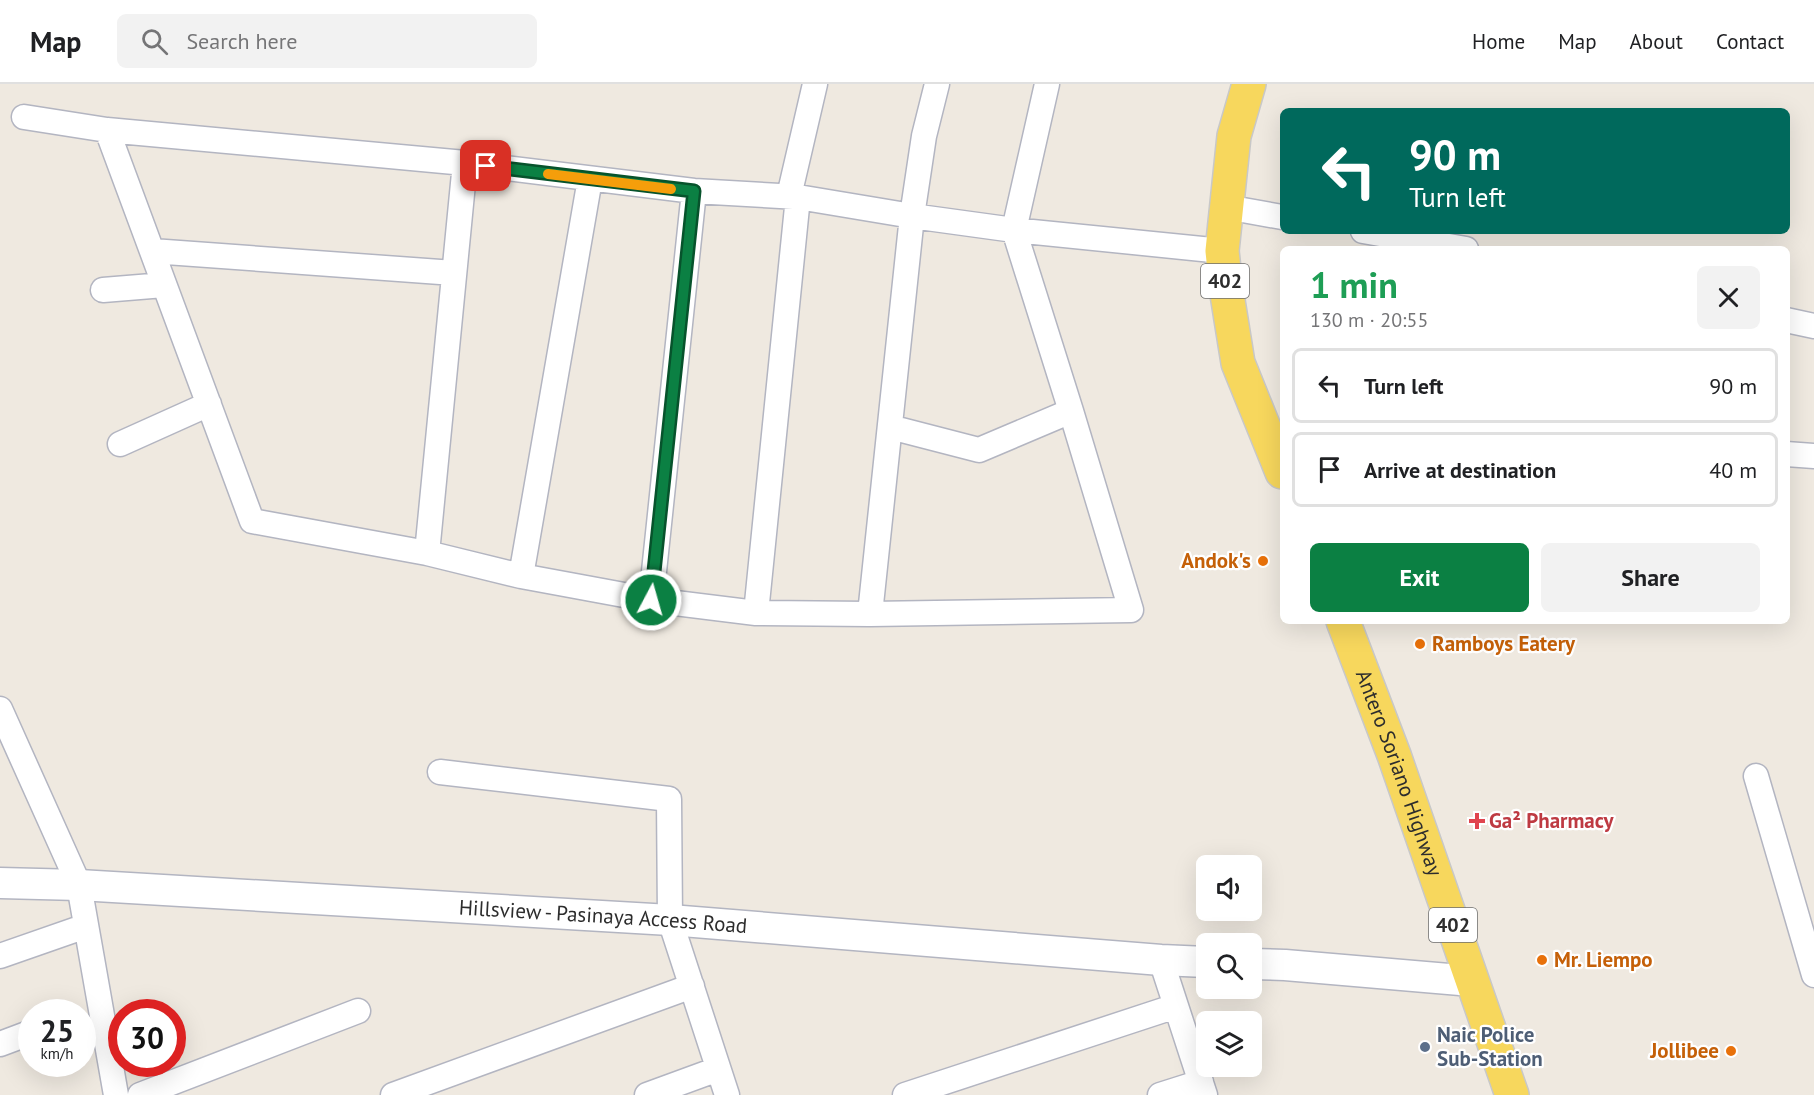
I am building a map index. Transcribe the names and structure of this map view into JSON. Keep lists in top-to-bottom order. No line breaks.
{"streets":{"main road":["402","Antero Soriano Highway"],"street":["Hillsview - Pasinaya Access Road"]},"places":{"other":["Andok's","Ramboys Eatery","Mr. Liempo","Naic Police Sub-Station","Jollibee"],"health":["Ga² Pharmacy"]},"page":{"header":"Map","search":"Search here","nav":["Home","Map","About","Contact"],"turn":["90 m","Turn left"],"heading":["1 min","130 m · 20:55"],"list":[{"name":"Turn left","value":"90 m"},{"name":"Arrive at destination","value":"40 m"}],"buttons":["Exit","Share"],"speed":"25 km/h","limit":"30"}}
